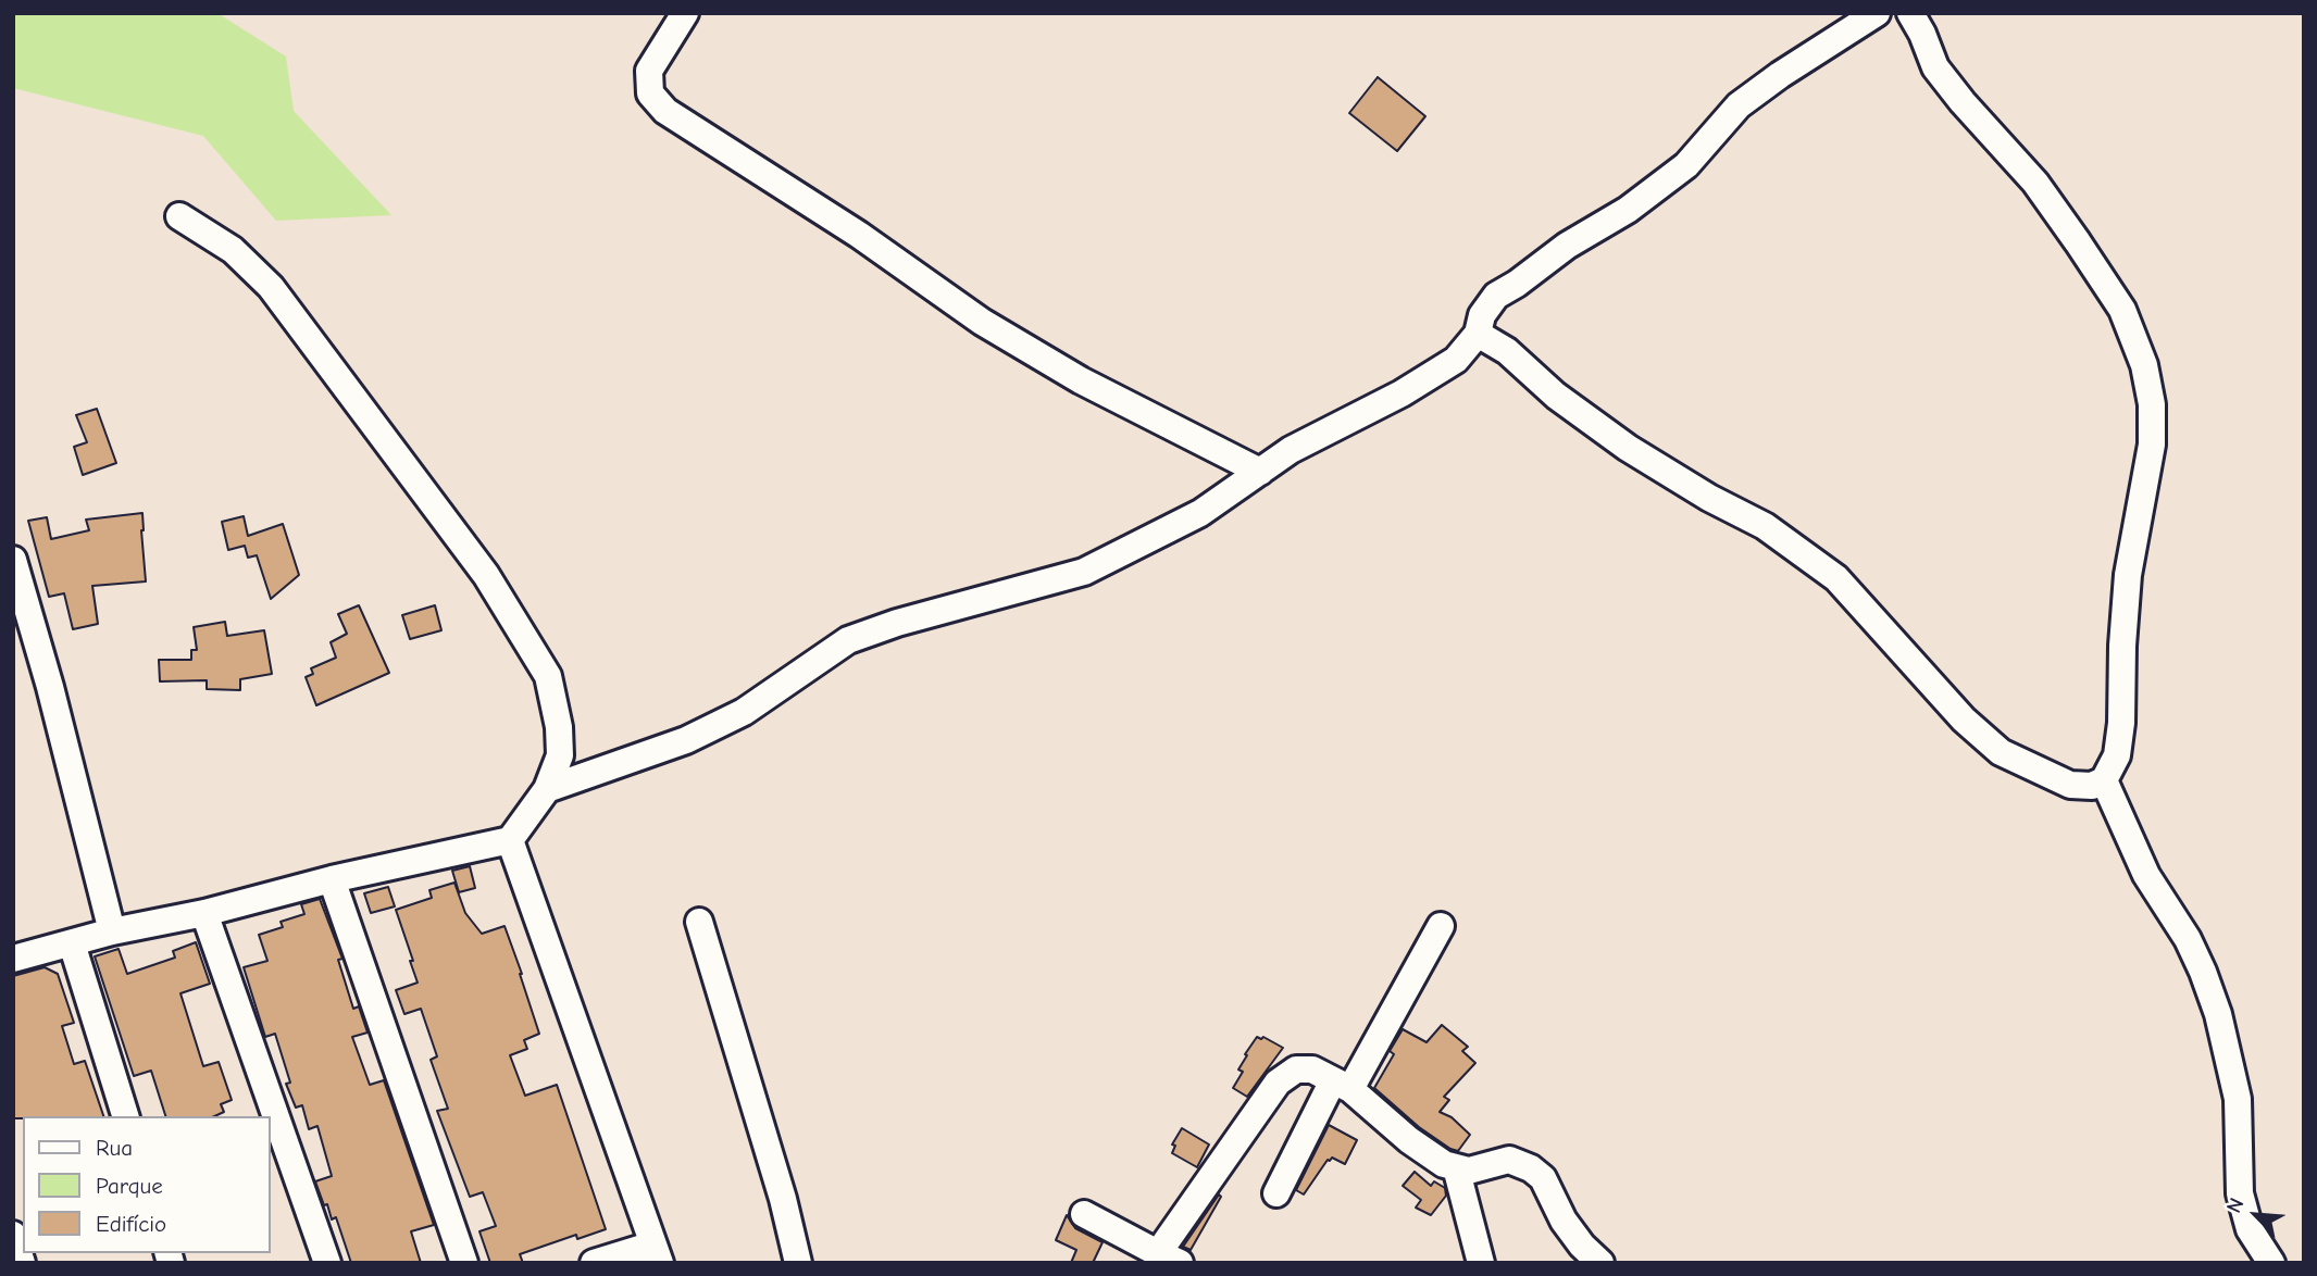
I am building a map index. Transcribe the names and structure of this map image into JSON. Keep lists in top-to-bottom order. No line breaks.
{"legend":["Rua","Parque","Edifício"],"north":"top left"}
